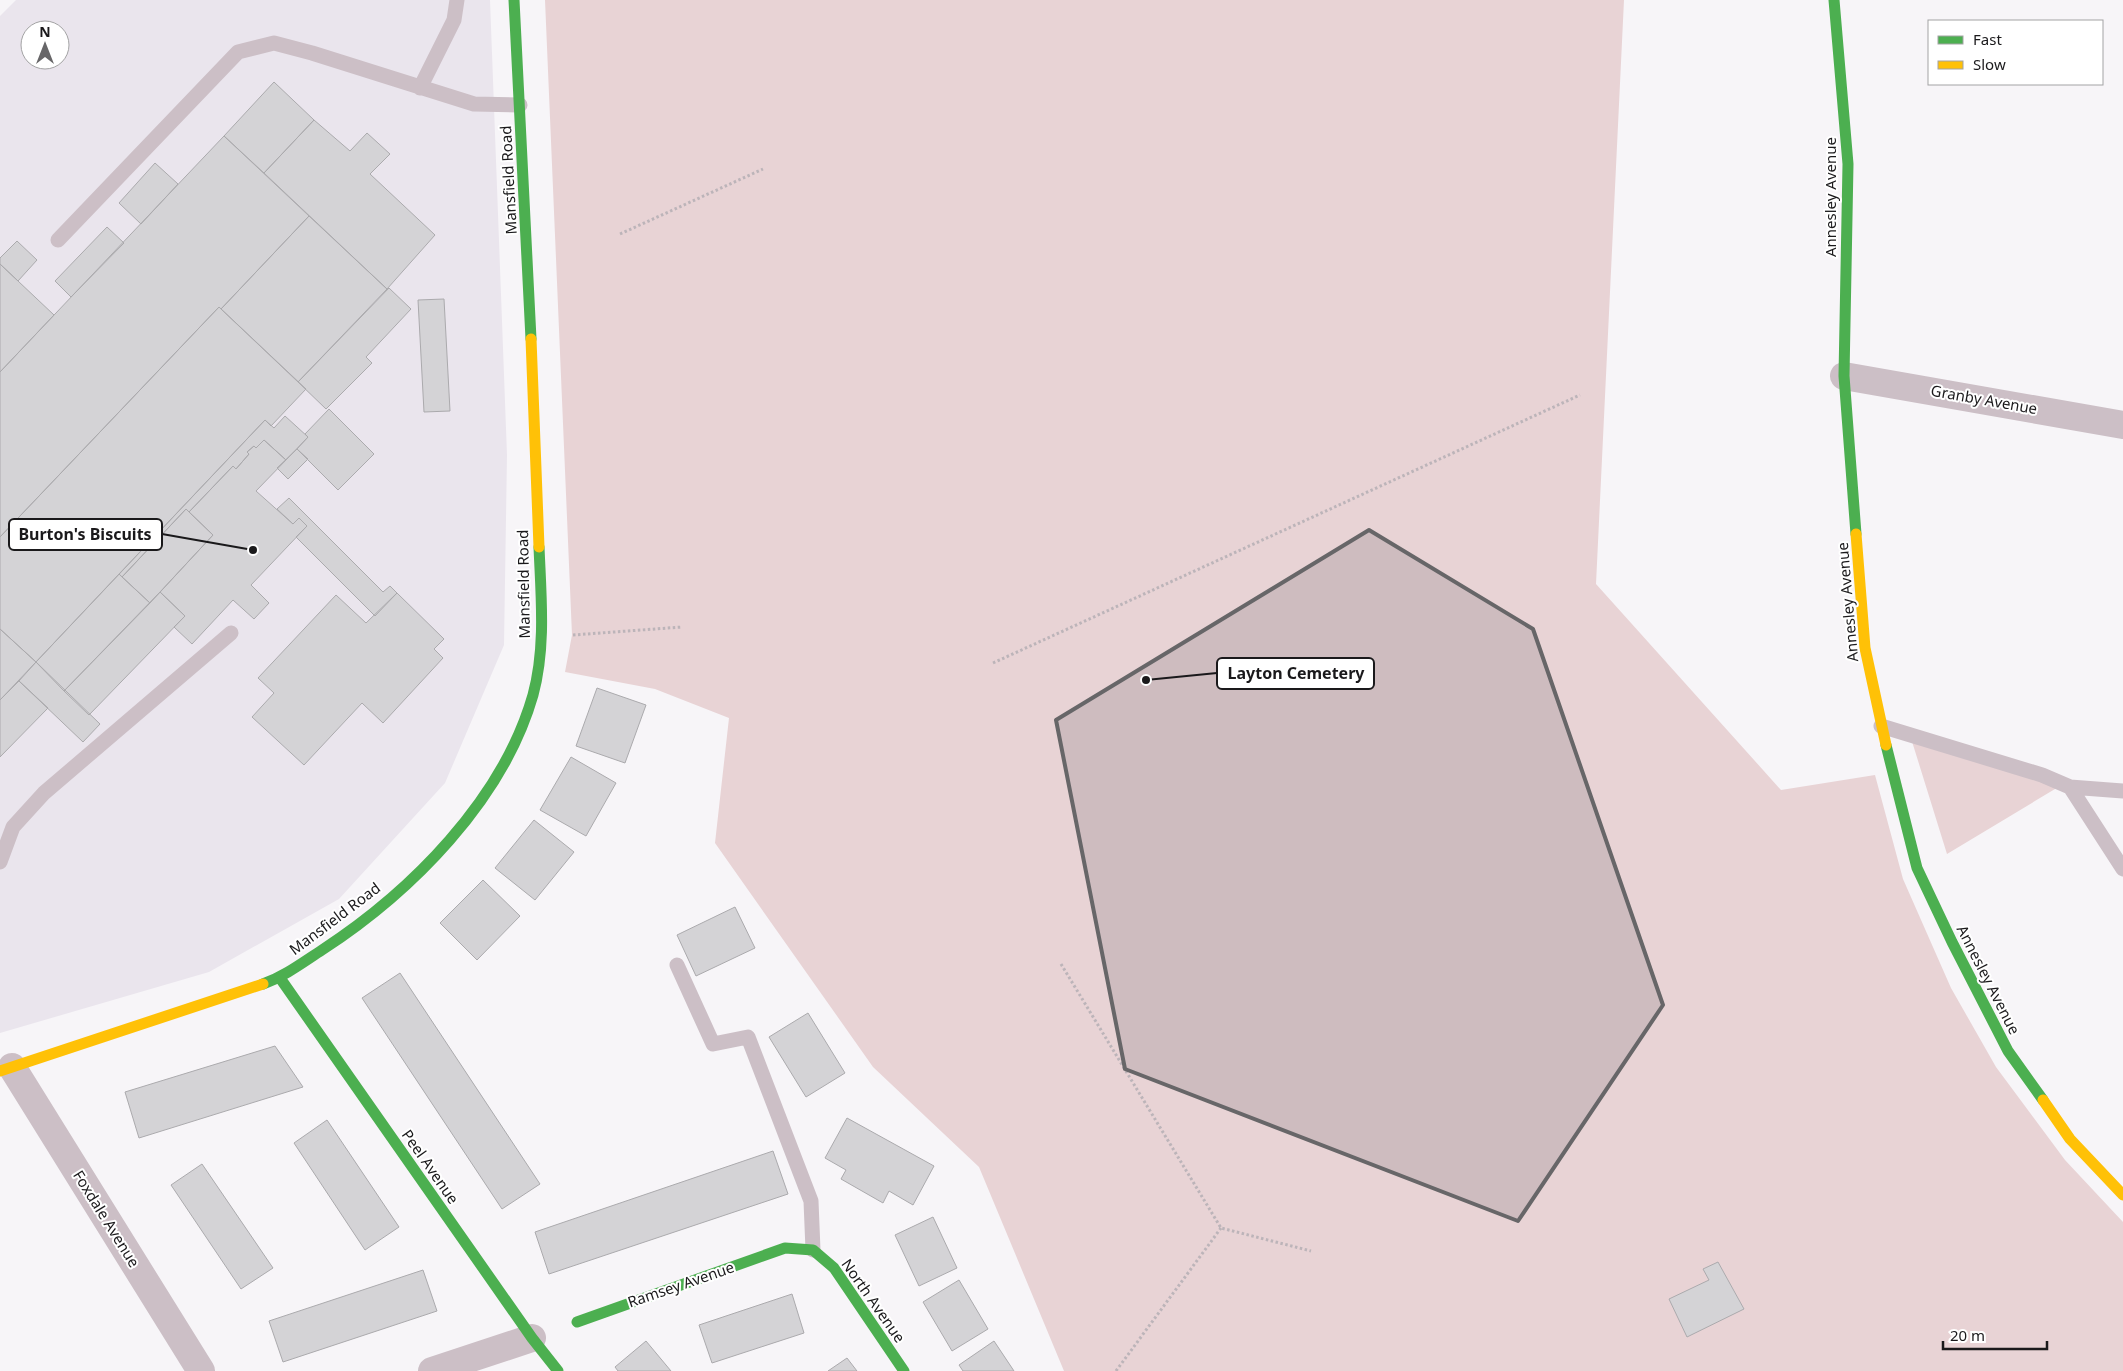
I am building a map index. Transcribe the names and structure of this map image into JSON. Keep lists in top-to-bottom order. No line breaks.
{"streets":{"street":["Mansfield Road","Annesley Avenue","Granby Avenue","Peel Avenue","Foxdale Avenue","Ramsey Avenue","North Avenue"]},"crossings":[["Mansfield Road","Peel Avenue"],["Mansfield Road","Foxdale Avenue"],["Annesley Avenue","Granby Avenue"],["Ramsey Avenue","North Avenue"]],"places":["Burton's Biscuits","Layton Cemetery"],"legend":["Fast","Slow"],"scale_bar":"20 m","north":"top"}
